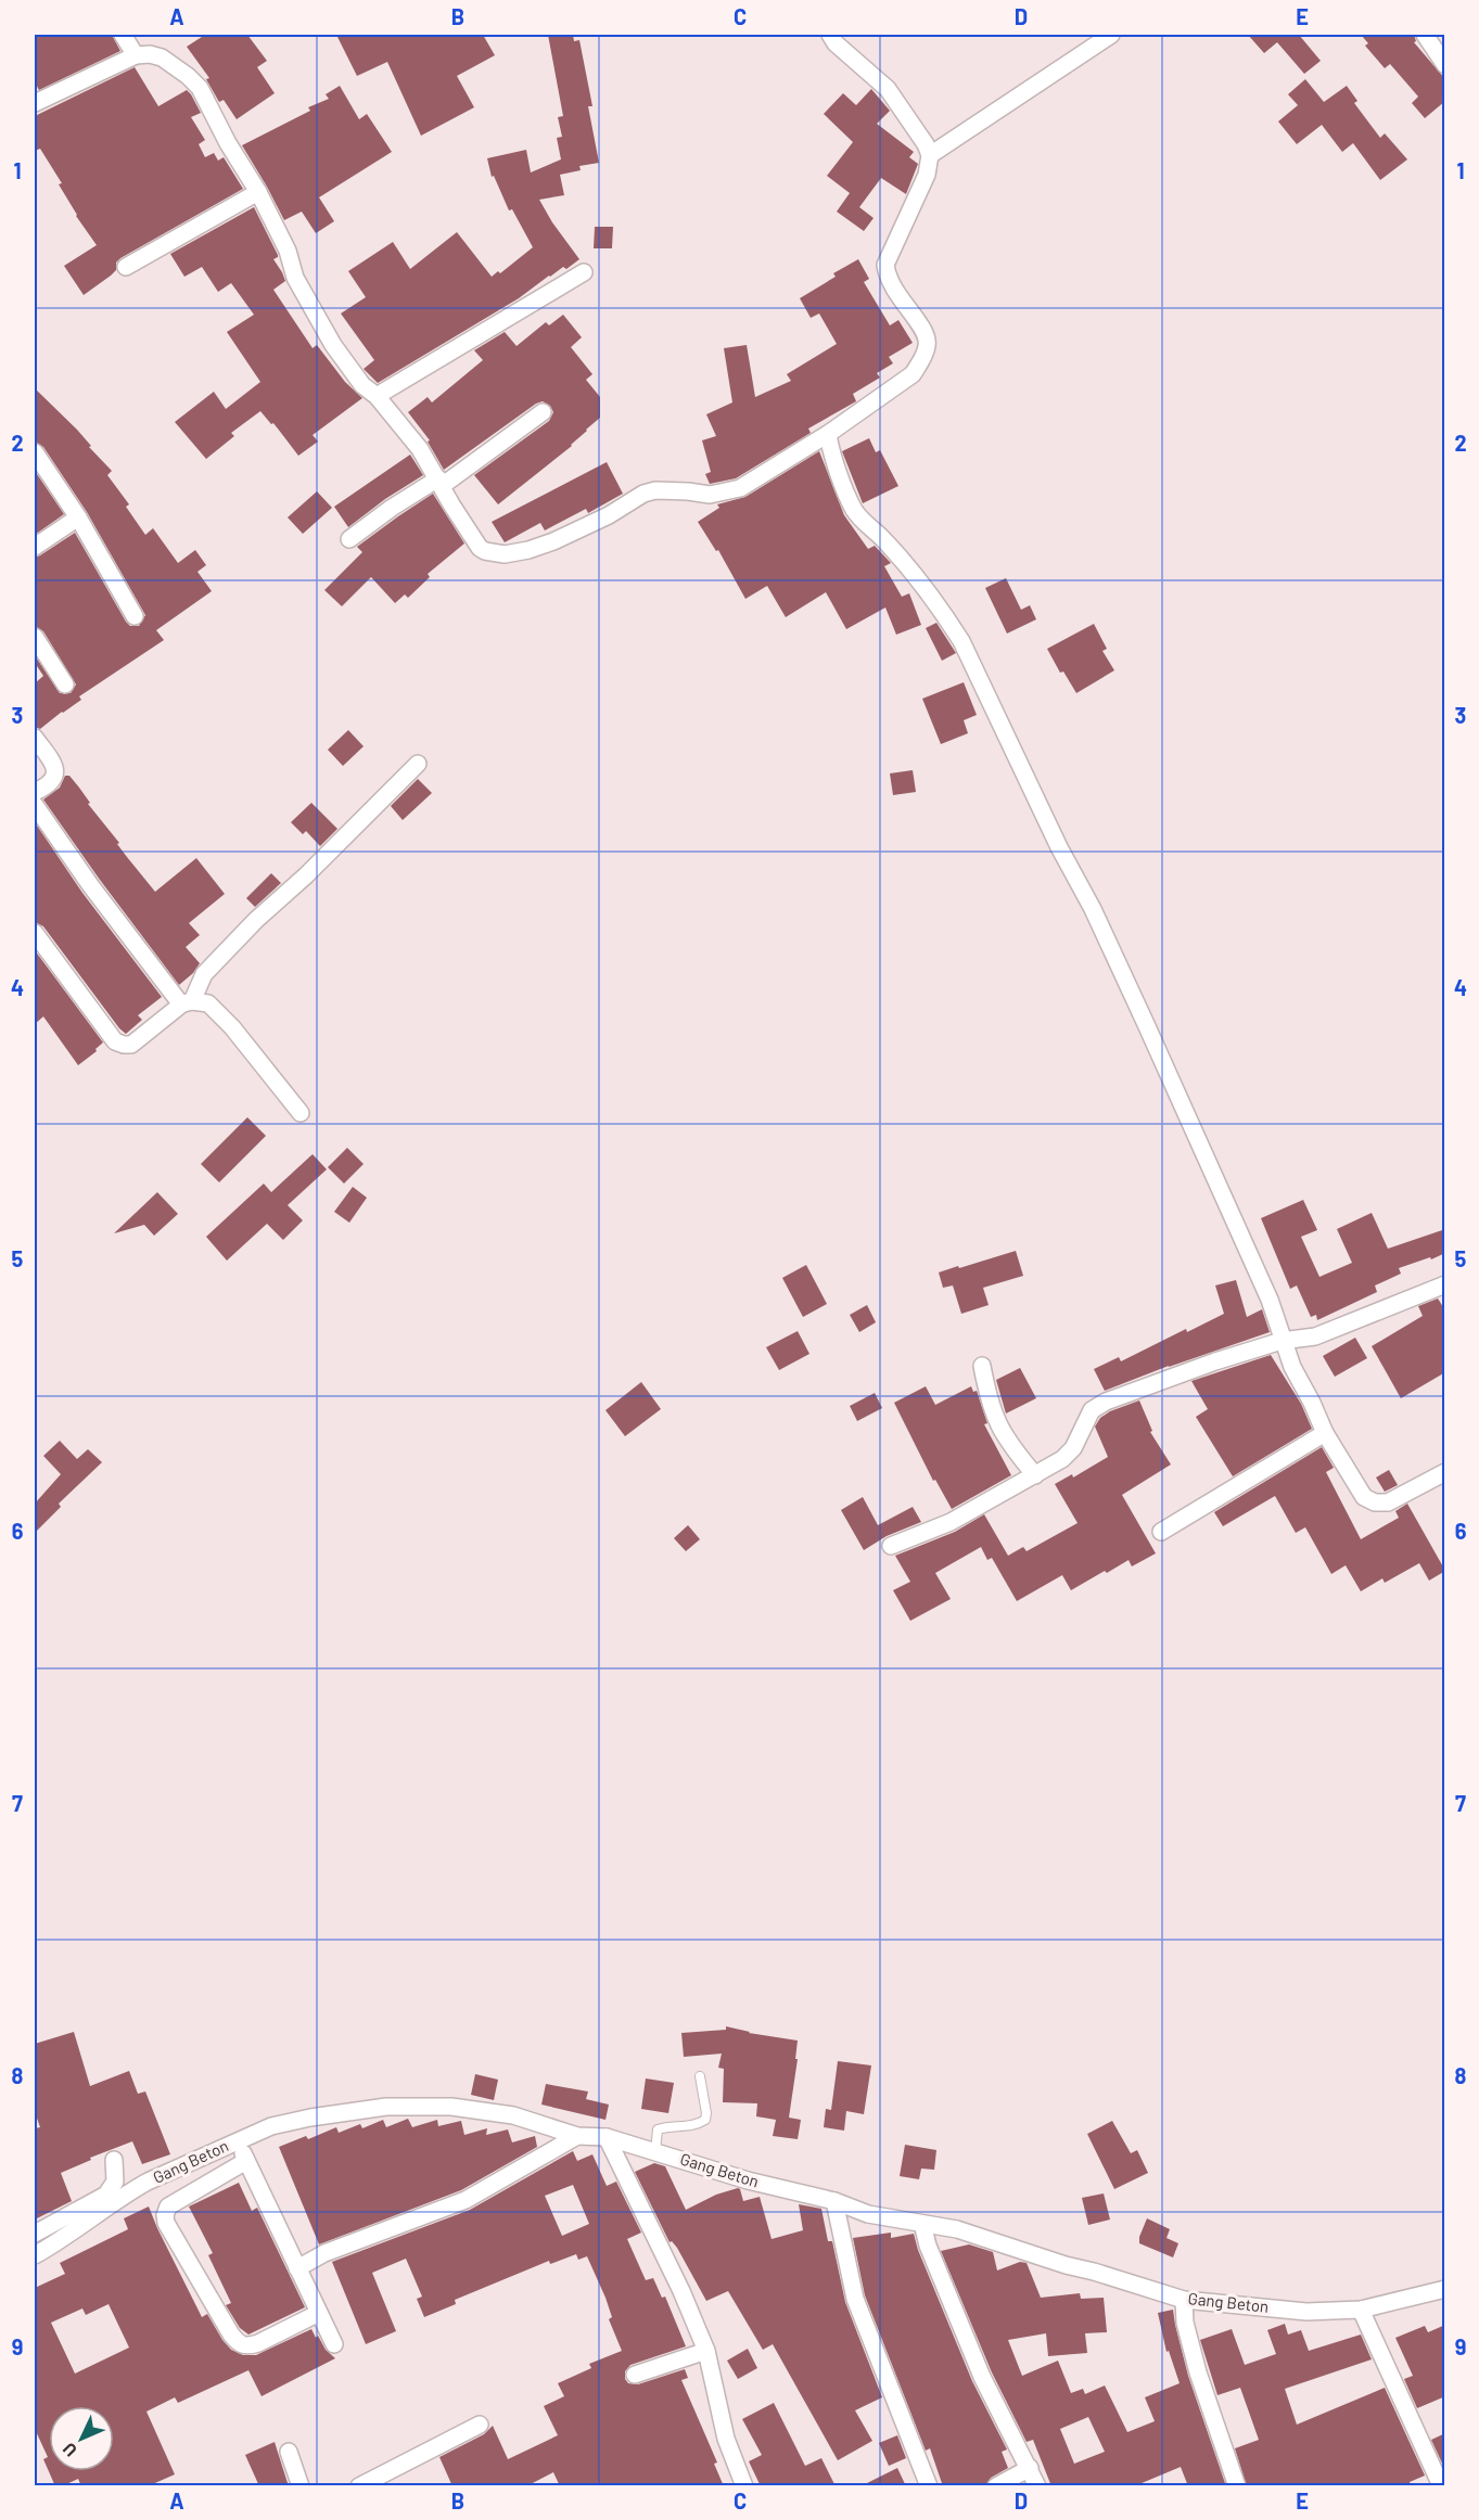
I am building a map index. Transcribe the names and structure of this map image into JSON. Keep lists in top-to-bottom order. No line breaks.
{"streets":{"street":["Gang Beton"]},"north":"bottom left","grid":{"columns":["A","B","C","D","E"],"rows":["1","2","3","4","5","6","7","8","9"]}}
